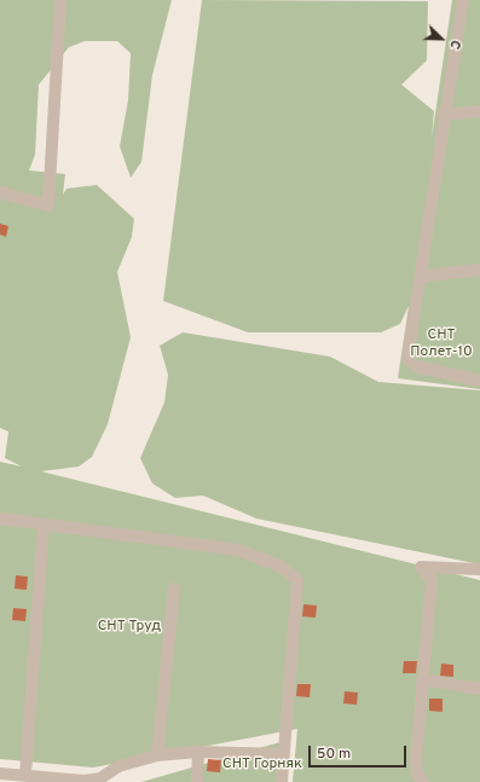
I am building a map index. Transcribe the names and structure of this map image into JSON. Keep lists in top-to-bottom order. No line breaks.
{"parks":["СНТ Полет-10","СНТ Труд","СНТ Горняк"],"scale_bar":"50 m","north":"bottom right"}
